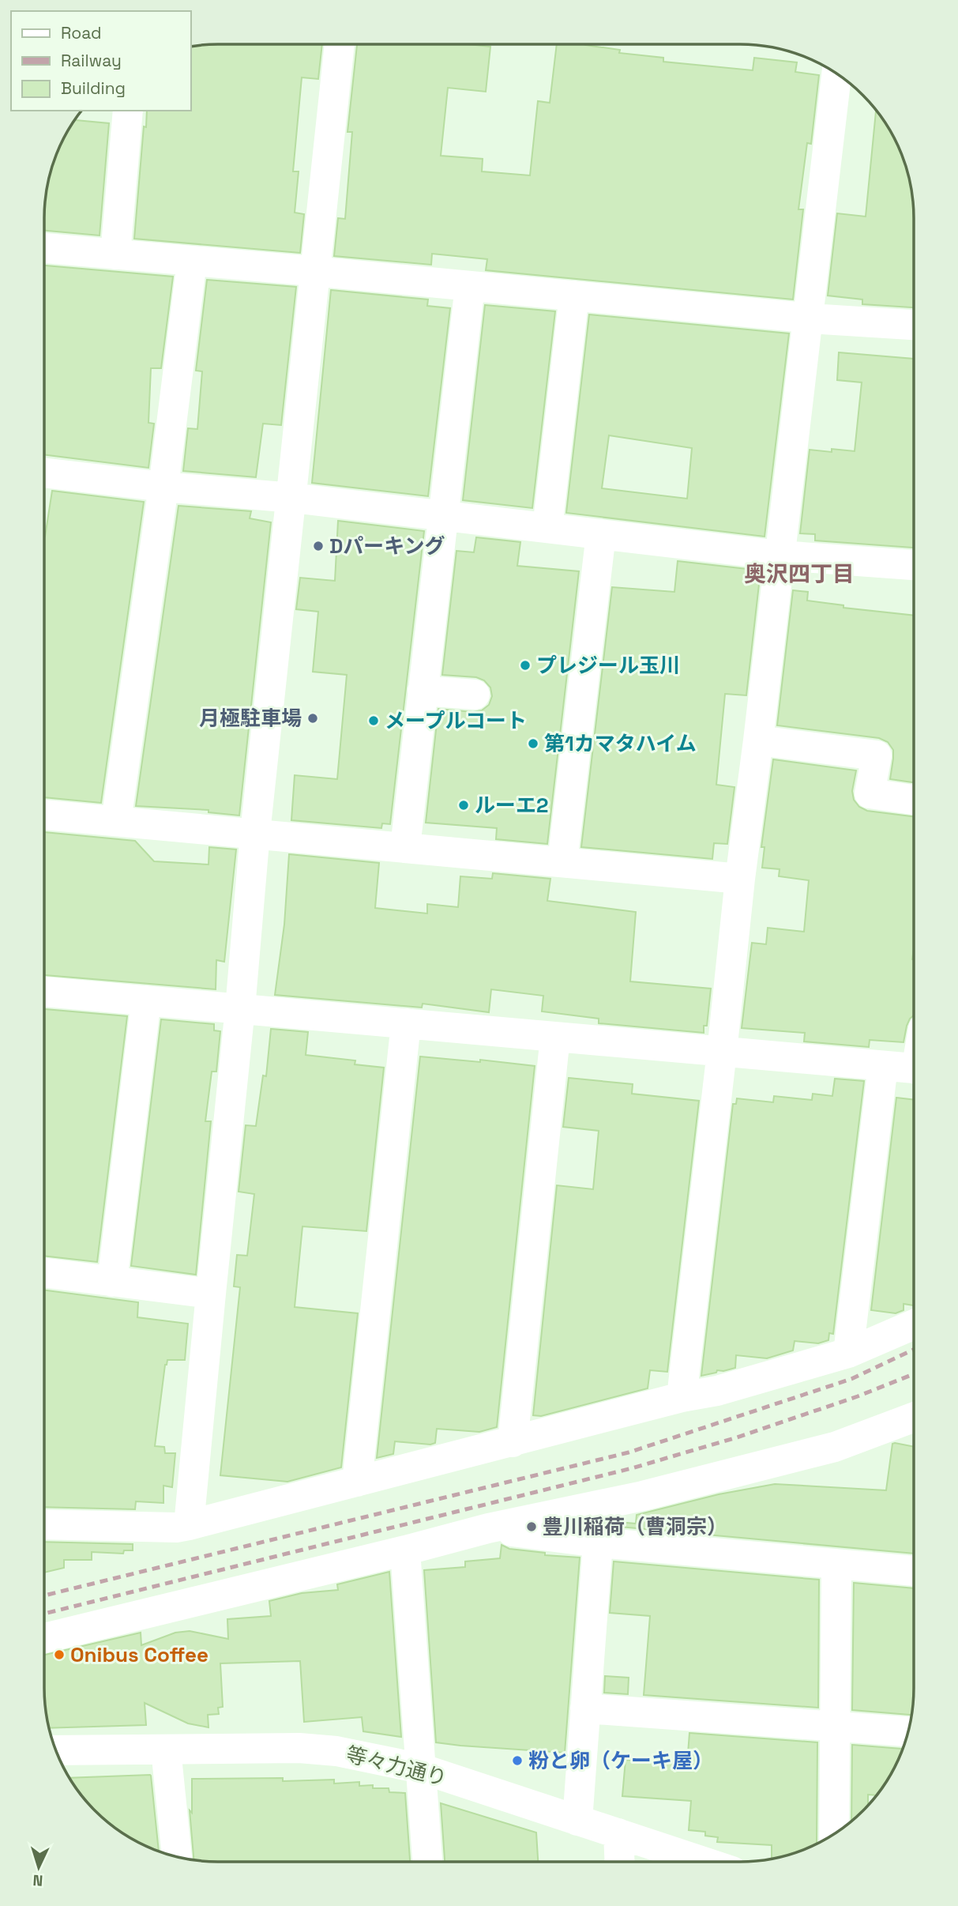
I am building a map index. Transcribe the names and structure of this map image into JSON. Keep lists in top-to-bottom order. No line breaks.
{"streets":{"street":["等々力通り"]},"districts":["奥沢四丁目"],"places":["Dパーキング","プレジール玉川","月極駐車場","メープルコート","第1カマタハイム","ルーエ2","豊川稲荷（曹洞宗）","Onibus Coffee","粉と卵（ケーキ屋）"],"legend":["Road","Railway","Building"],"north":"bottom"}
